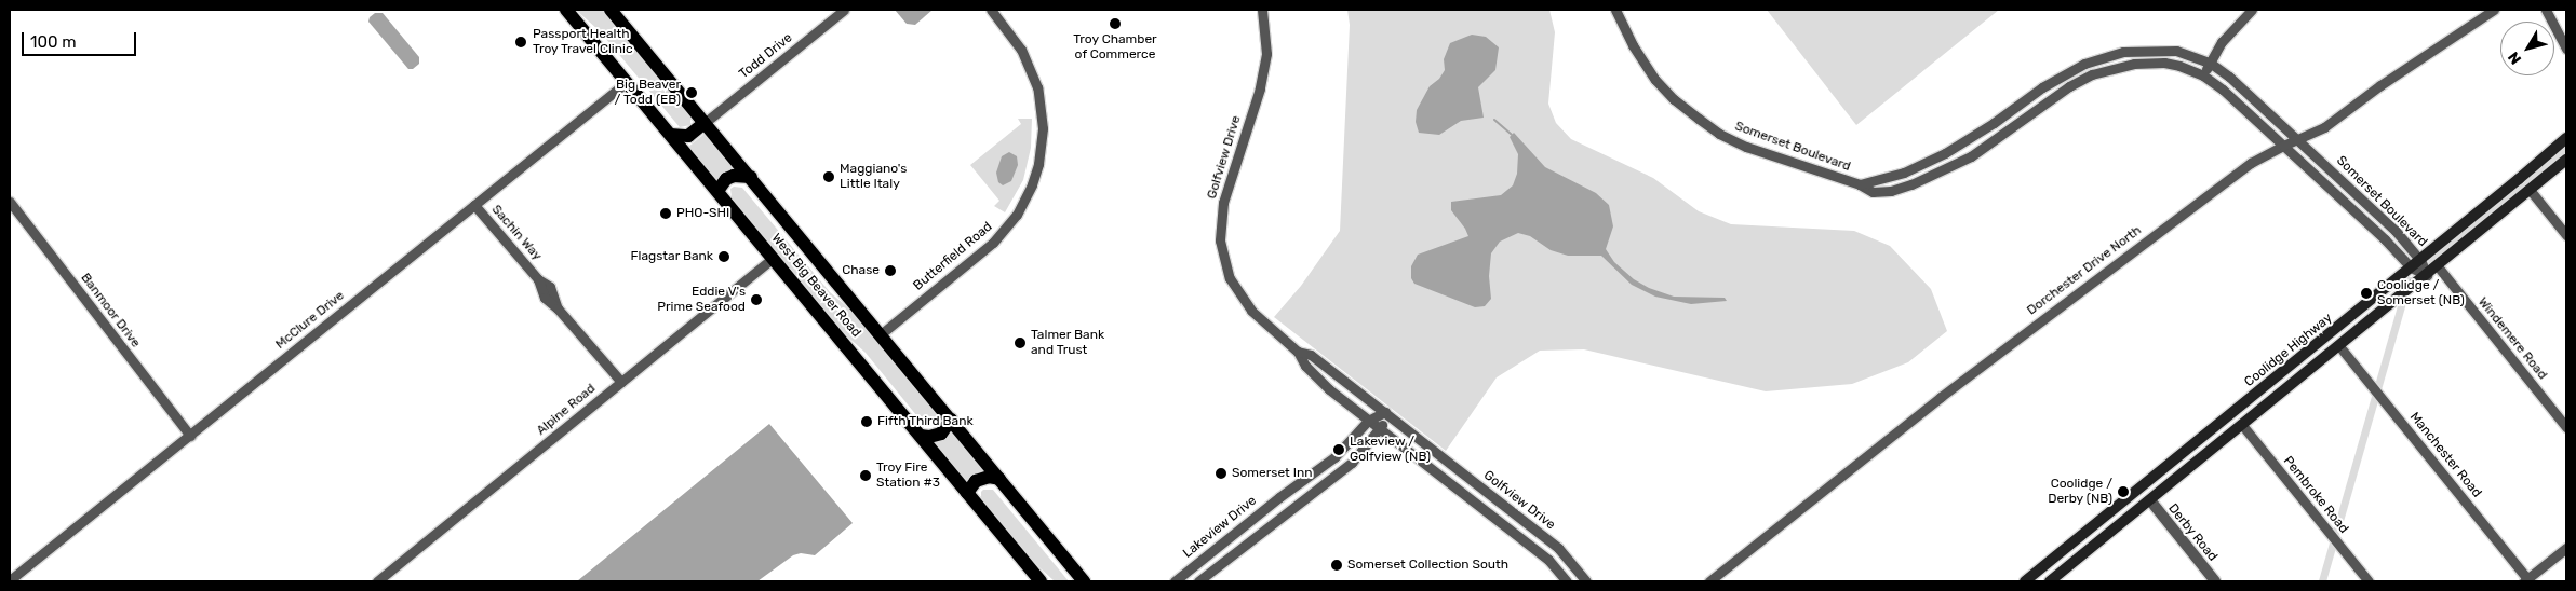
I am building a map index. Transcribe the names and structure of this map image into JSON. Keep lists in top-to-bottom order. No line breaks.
{"streets":{"main road":["West Big Beaver Road","Coolidge Highway"],"street":["Todd Drive","Somerset Boulevard","Golfview Drive","Sachin Way","Butterfield Road","Dorchester Drive North","Banmoor Drive","McClure Drive","Windemere Road","Alpine Road","Manchester Road","Pembroke Road","Lakeview Drive","Derby Road"]},"crossings":[["Todd Drive","West Big Beaver Road"],["Somerset Boulevard","Dorchester Drive North"],["Somerset Boulevard","Coolidge Highway"],["Golfview Drive","Lakeview Drive"],["Sachin Way","McClure Drive"],["Sachin Way","Alpine Road"],["Butterfield Road","West Big Beaver Road"],["West Big Beaver Road","McClure Drive"],["West Big Beaver Road","Alpine Road"],["Banmoor Drive","McClure Drive"]],"places":["Troy Chamber of Commerce","Passport Health Troy Travel Clinic","Big Beaver / Todd (EB)","Maggiano's Little Italy","PHO-SHI","Flagstar Bank","Chase","Coolidge / Somerset (NB)","Eddie V's Prime Seafood","Talmer Bank and Trust","Fifth Third Bank","Lakeview / Golfview (NB)","Somerset Inn","Troy Fire Station #3","Coolidge / Derby (NB)","Somerset Collection South"],"scale_bar":"100 m","north":"bottom left"}
